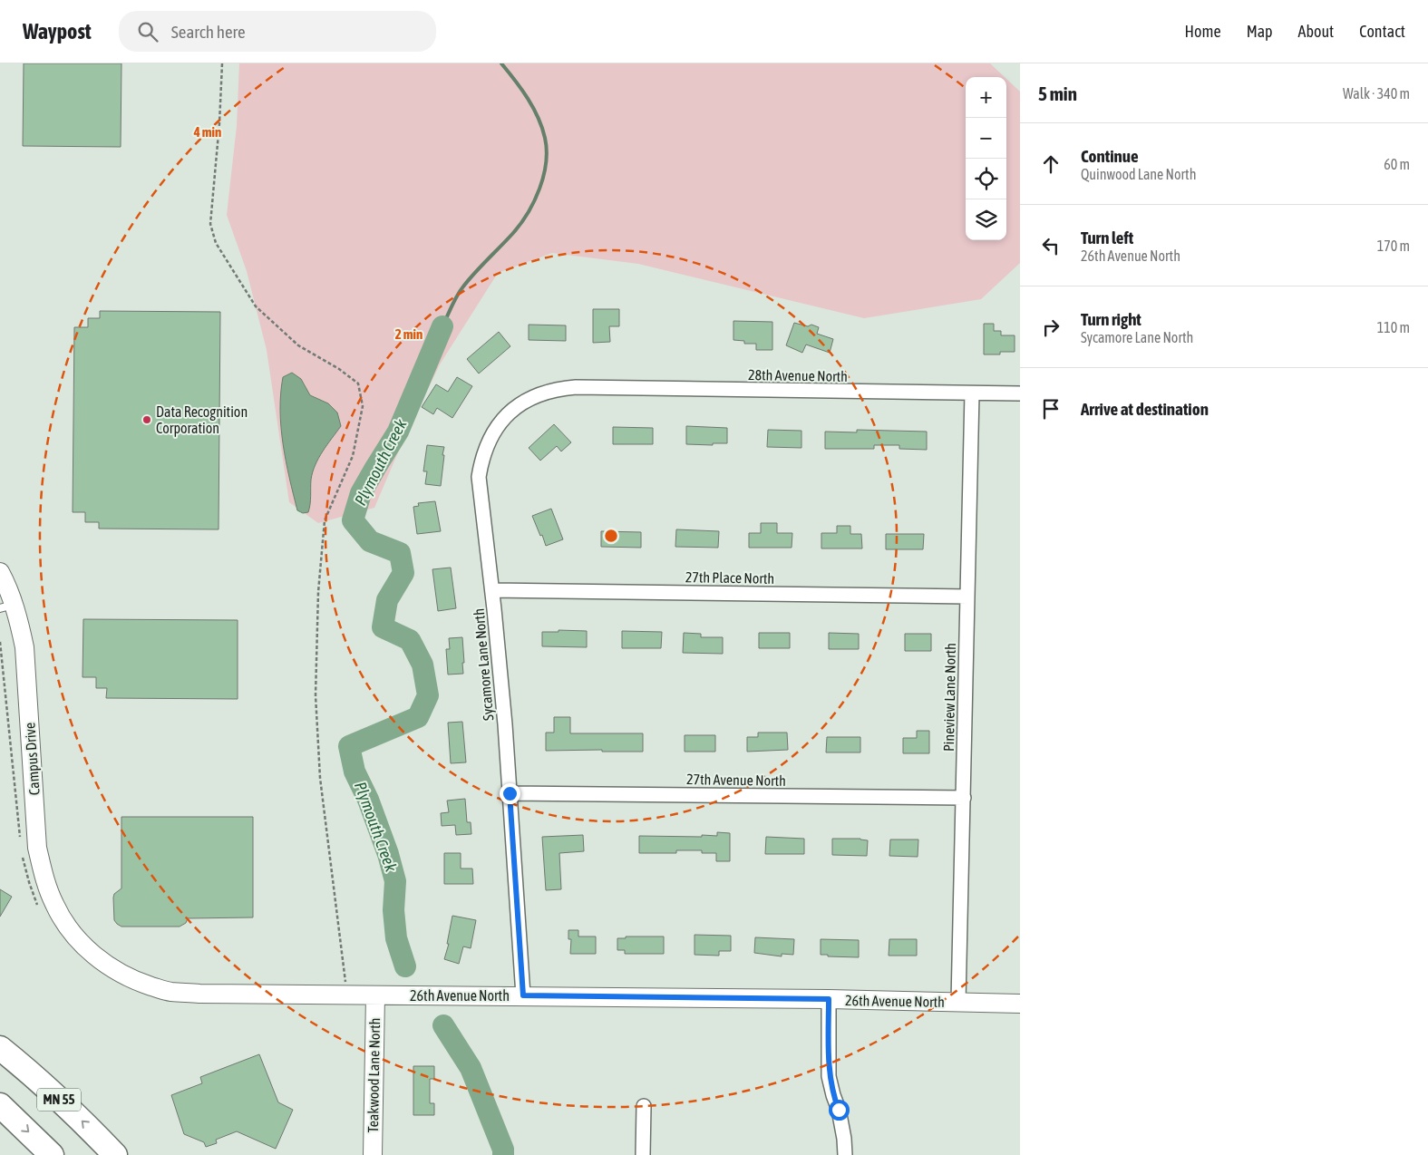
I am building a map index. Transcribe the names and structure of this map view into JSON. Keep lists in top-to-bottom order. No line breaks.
{"streets":{"highway":["MN 55"],"street":["28th Avenue North","27th Place North","Sycamore Lane North","Pineview Lane North","Campus Drive","27th Avenue North","26th Avenue North","Teakwood Lane North"]},"crossings":[["28th Avenue North","Sycamore Lane North"],["28th Avenue North","Pineview Lane North"],["27th Place North","Sycamore Lane North"],["27th Place North","Pineview Lane North"],["Sycamore Lane North","27th Avenue North"],["Sycamore Lane North","26th Avenue North"],["Pineview Lane North","27th Avenue North"],["Pineview Lane North","26th Avenue North"],["Campus Drive","26th Avenue North"],["26th Avenue North","Teakwood Lane North"]],"water":["Plymouth Creek"],"places":["Data Recognition Corporation"],"page":{"header":"Waypost","search":"Search here","nav":["Home","Map","About","Contact"],"heading":["5 min","Walk · 340 m"],"map_buttons":["+","−"],"list":[["Continue","Quinwood Lane North","60 m"],["Turn left","26th Avenue North","170 m"],["Turn right","Sycamore Lane North","110 m"],"Arrive at destination"]},"rings":["4 min","2 min"]}
